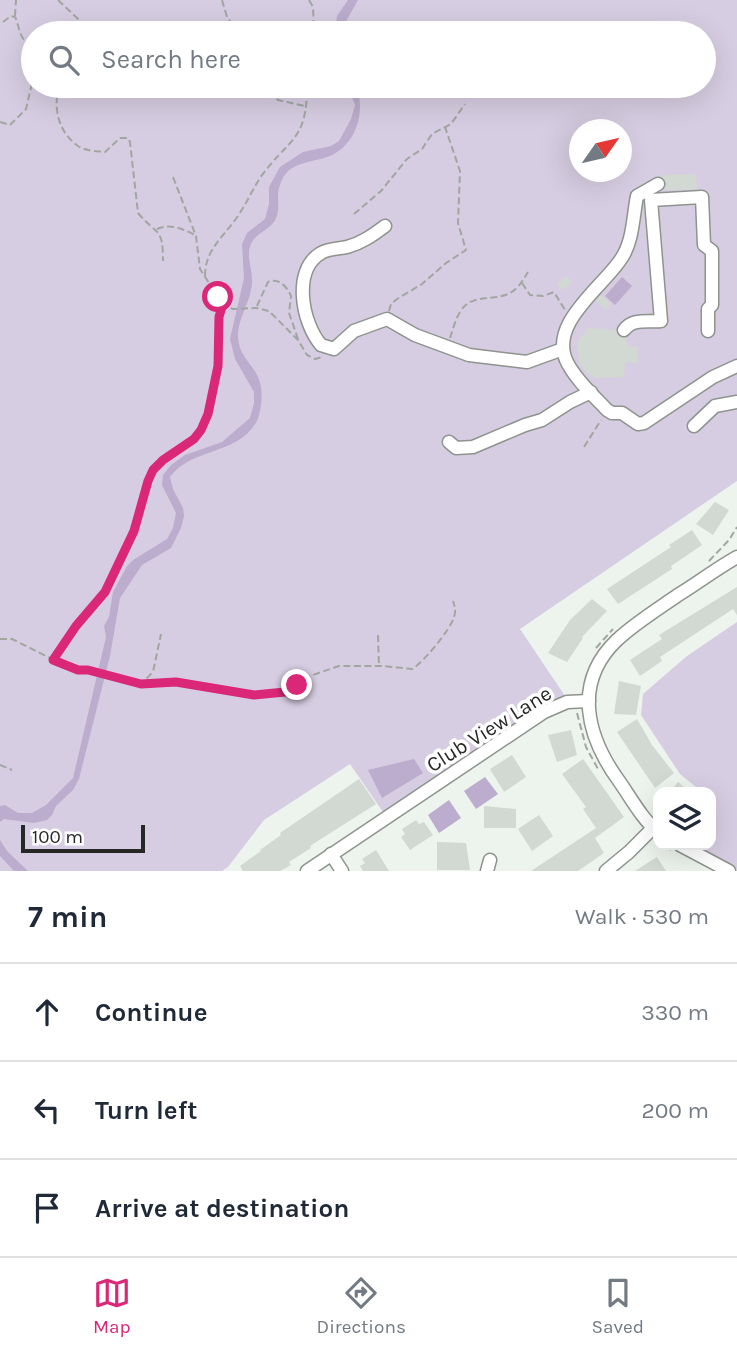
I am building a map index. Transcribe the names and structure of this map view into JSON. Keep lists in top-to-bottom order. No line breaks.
{"streets":{"street":["Club View Lane"]},"scale_bar":"100 m","north":"top right","page":{"search":"Search here","scale":"100 m","heading":["7 min","Walk · 530 m"],"list":[["Continue","330 m"],["Turn left","200 m"],"Arrive at destination"],"nav":["Map","Directions","Saved"]}}
